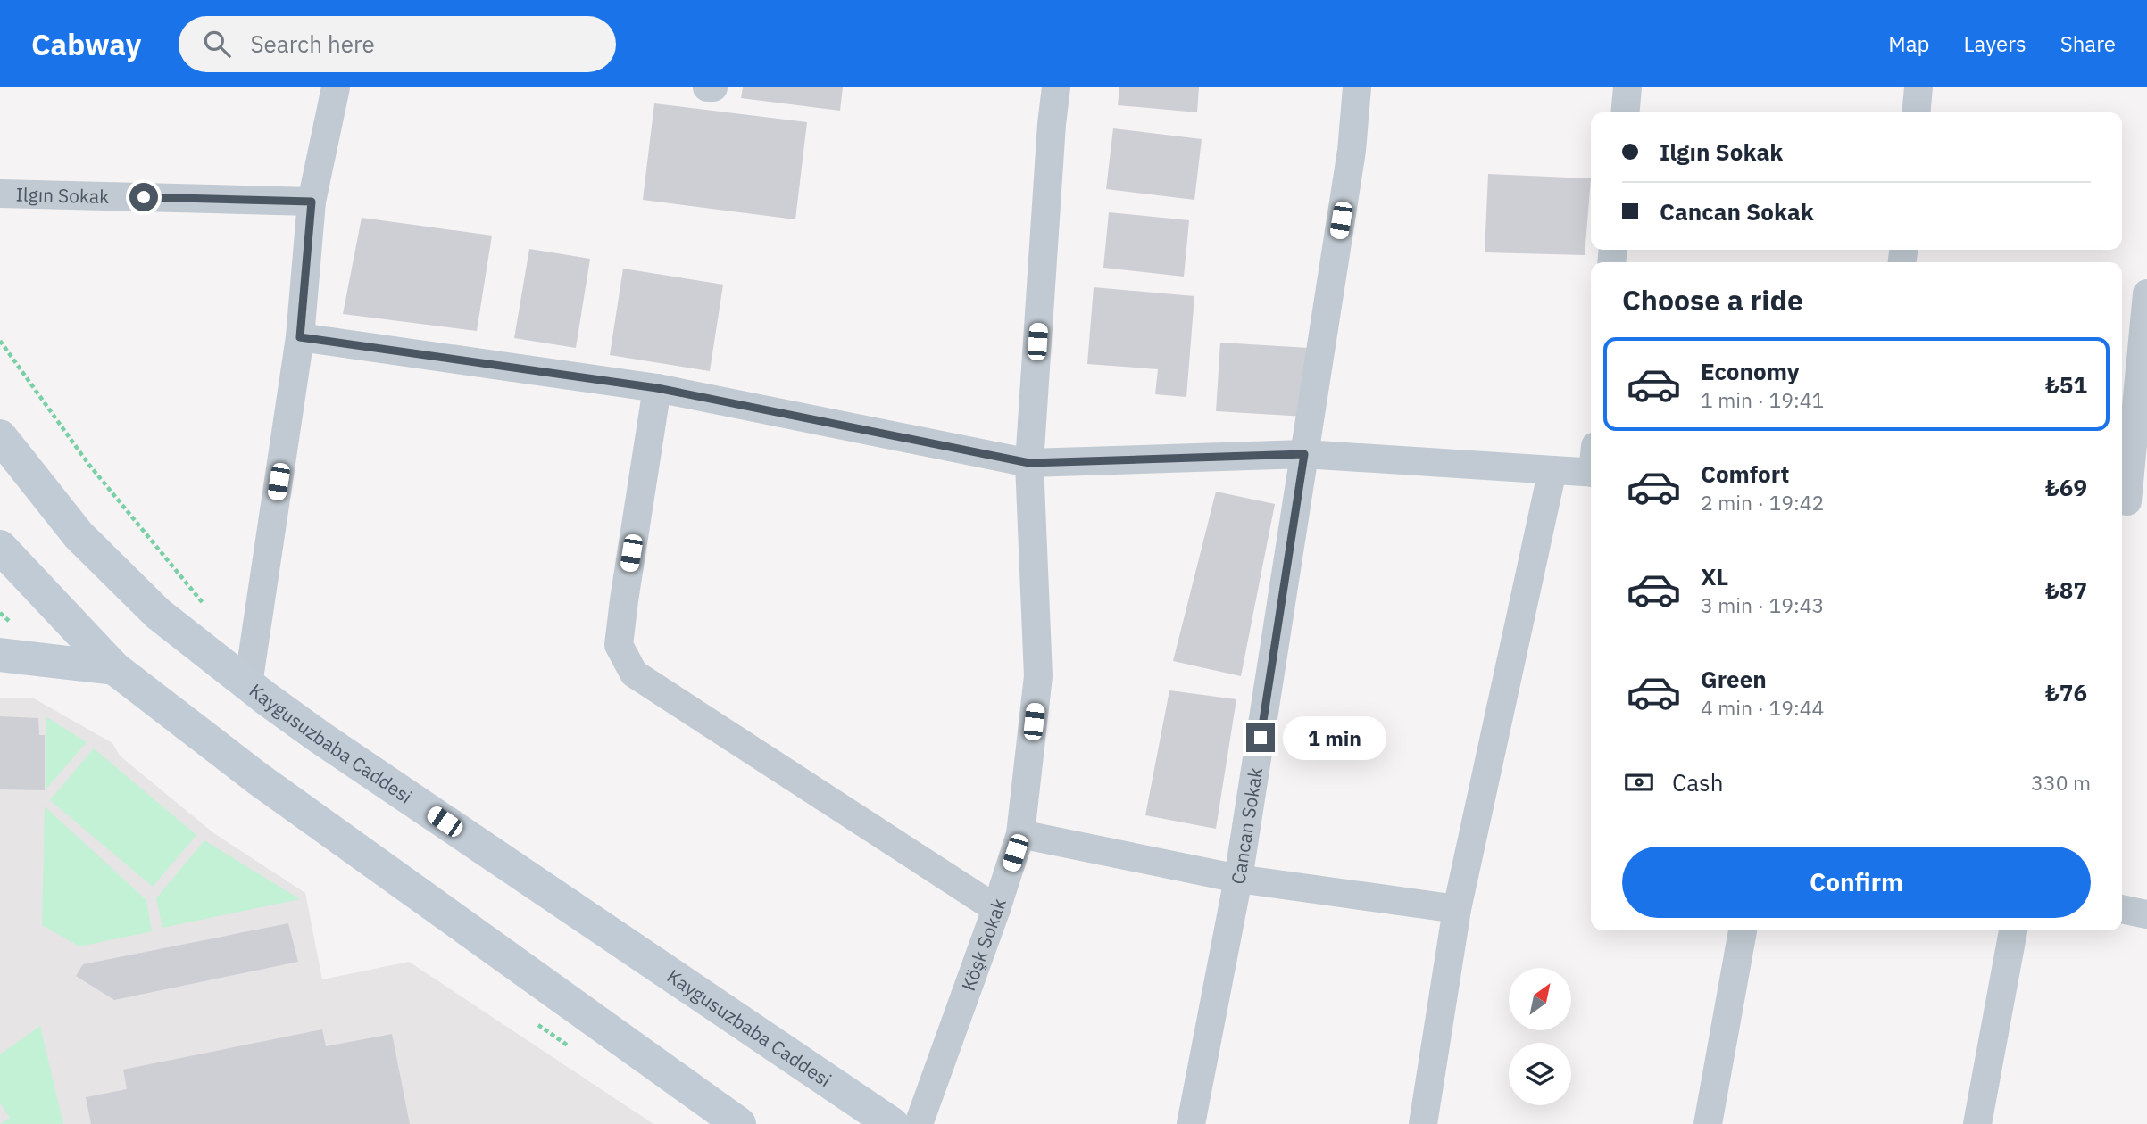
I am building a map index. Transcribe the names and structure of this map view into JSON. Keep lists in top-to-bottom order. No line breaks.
{"streets":{"main road":["Kaygusuzbaba Caddesi"],"street":["Ilgın Sokak","Cancan Sokak","Köşk Sokak"]},"north":"top right","page":{"header":"Cabway","search":"Search here","nav":["Map","Layers","Share"],"banner":["Ilgın Sokak","Cancan Sokak"],"heading":"Choose a ride","list":[{"name":"Economy","note":"1 min · 19:41","value":"₺51"},{"name":"Comfort","note":"2 min · 19:42","value":"₺69"},{"name":"XL","note":"3 min · 19:43","value":"₺87"},{"name":"Green","note":"4 min · 19:44","value":"₺76"}],"bubble":"1 min","pay":["Cash","330 m"],"buttons":"Confirm"}}
